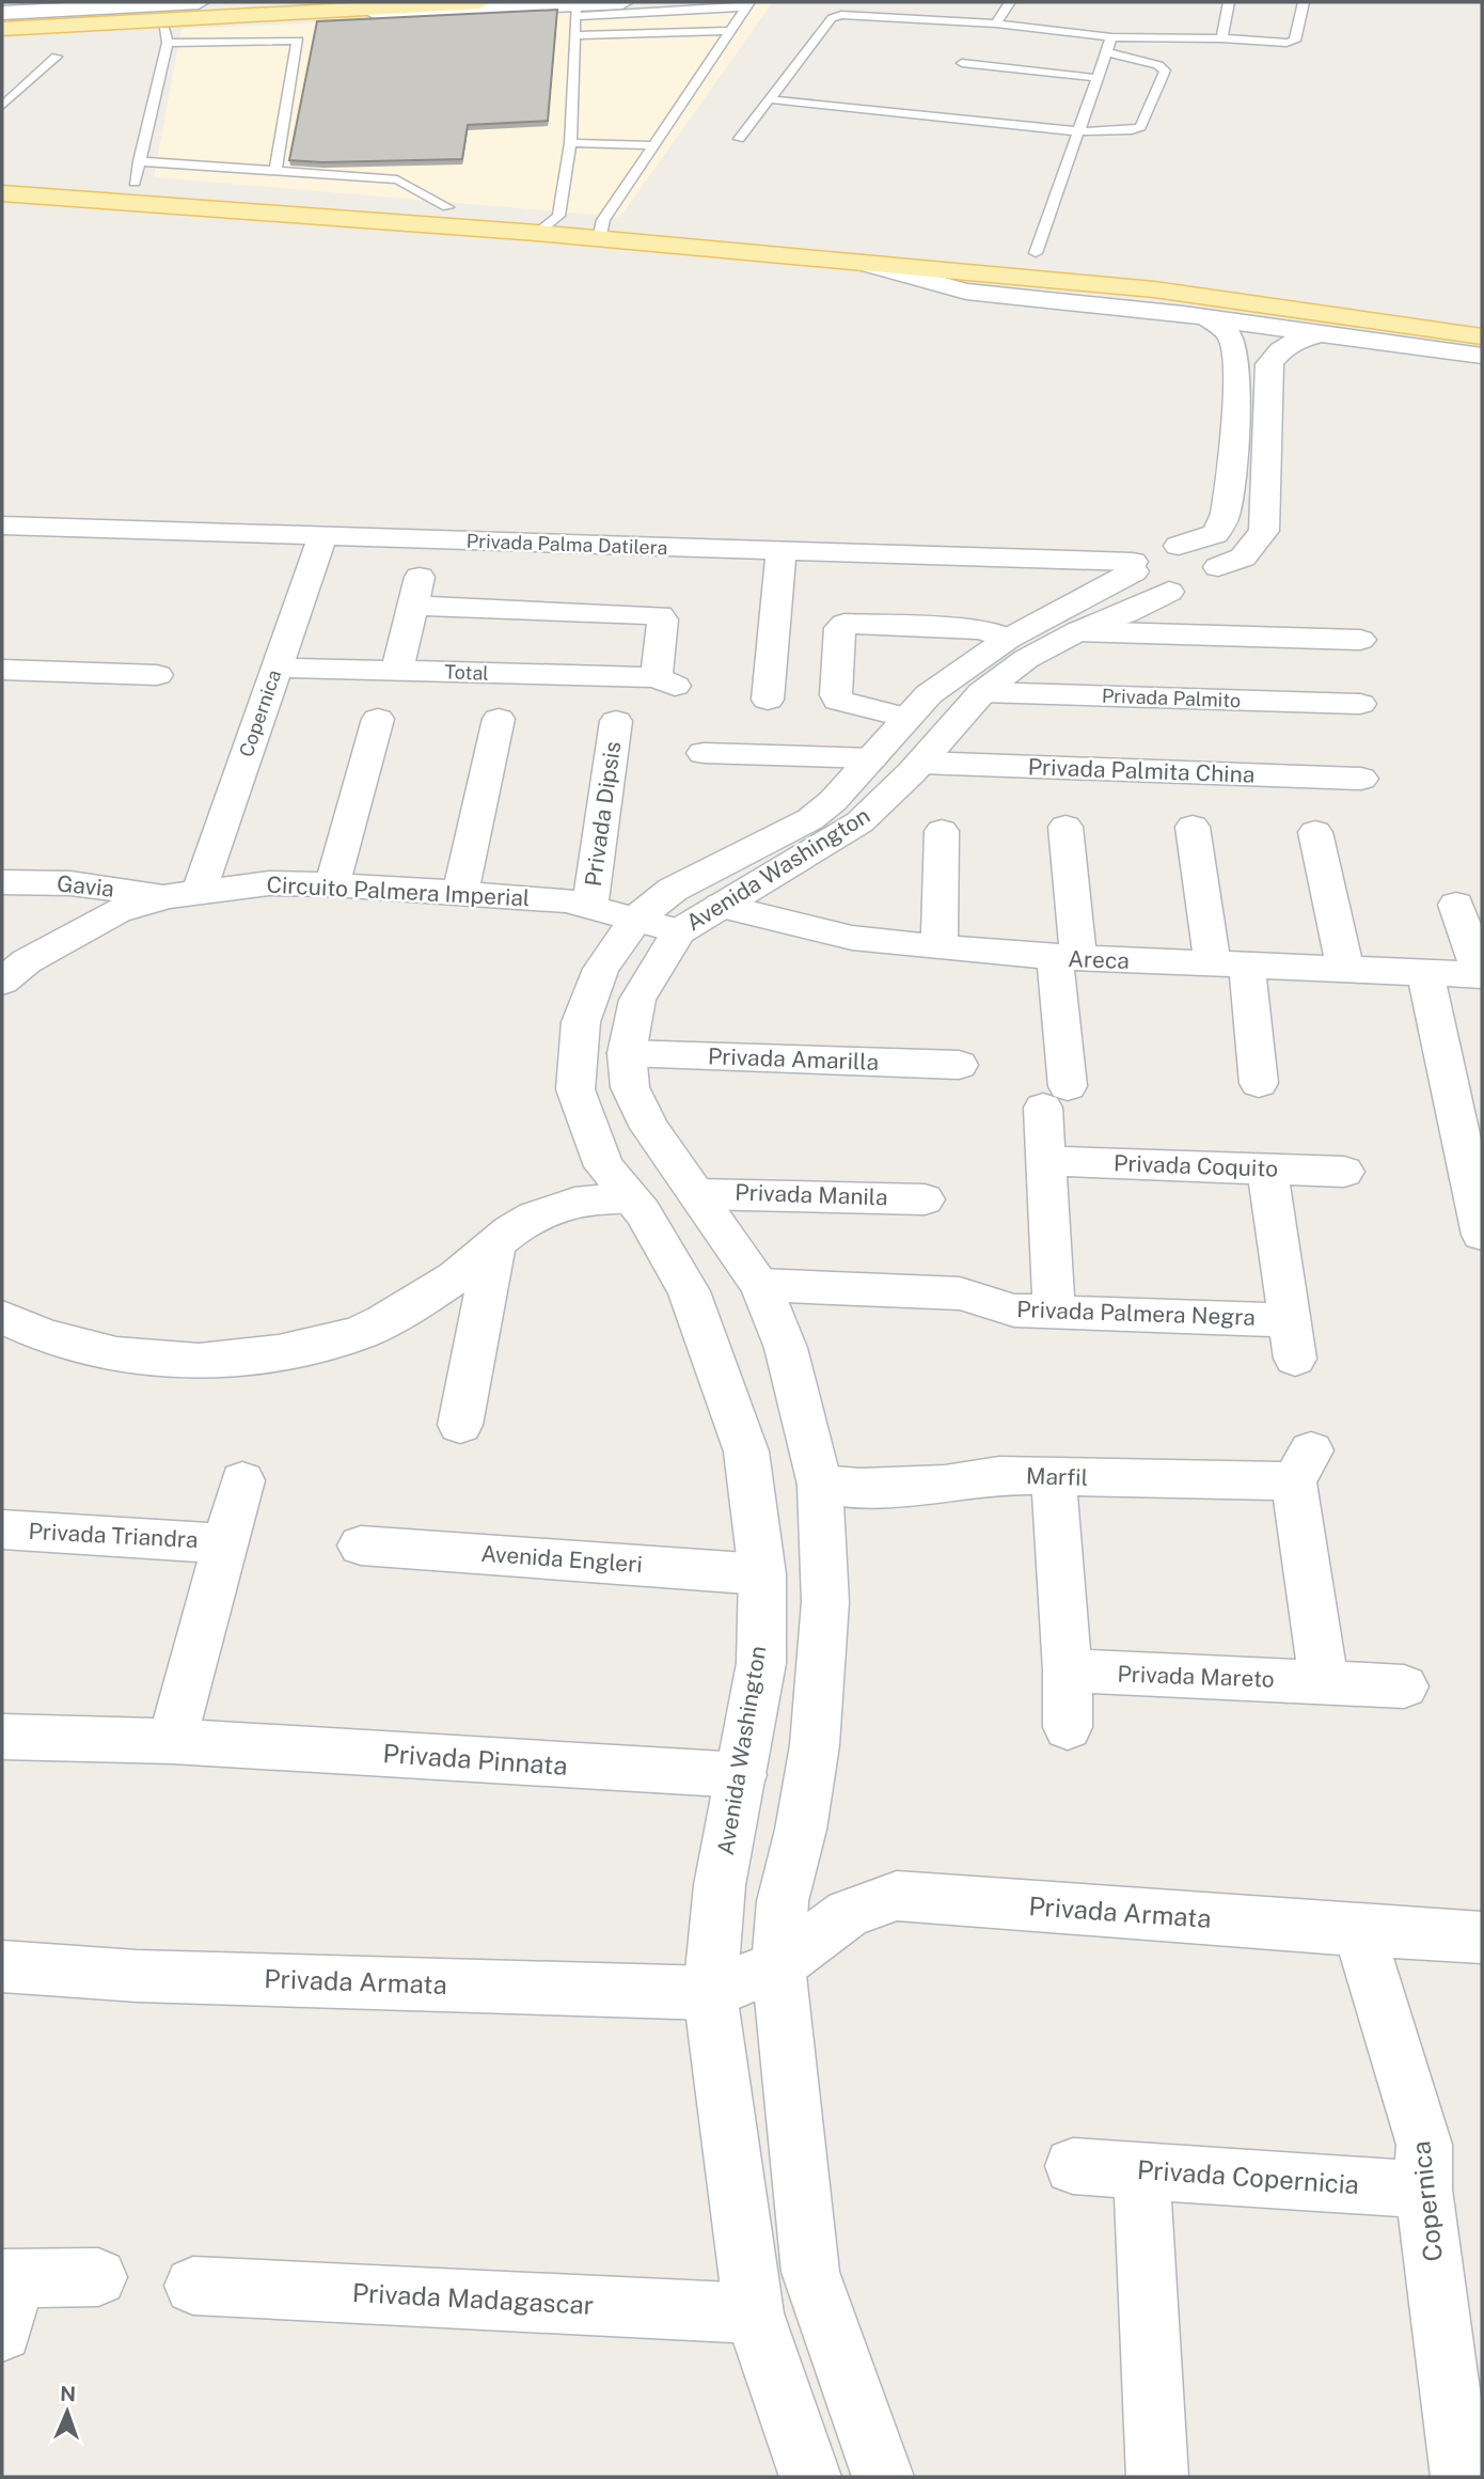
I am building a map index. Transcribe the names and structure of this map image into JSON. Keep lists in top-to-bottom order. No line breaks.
{"streets":{"street":["Privada Palma Datilera","Total","Privada Palmito","Copernica","Privada Palmita China","Privada Dipsis","Avenida Washington","Gavia","Circuito Palmera Imperial","Areca","Privada Amarilla","Privada Coquito","Privada Manila","Privada Palmera Negra","Marfil","Privada Triandra","Avenida Engleri","Privada Mareto","Privada Pinnata","Privada Armata","Privada Copernicia","Privada Madagascar"]},"crossings":[["Privada Palma Datilera","Copernica"],["Privada Palma Datilera","Avenida Washington"],["Total","Copernica"],["Privada Palmito","Avenida Washington"],["Copernica","Gavia"],["Copernica","Circuito Palmera Imperial"],["Copernica","Privada Armata"],["Copernica","Privada Copernicia"],["Privada Palmita China","Avenida Washington"],["Privada Dipsis","Circuito Palmera Imperial"],["Avenida Washington","Circuito Palmera Imperial"],["Avenida Washington","Areca"],["Avenida Washington","Privada Amarilla"],["Avenida Washington","Privada Manila"],["Avenida Washington","Privada Palmera Negra"],["Avenida Washington","Marfil"],["Avenida Washington","Avenida Engleri"],["Avenida Washington","Privada Pinnata"],["Avenida Washington","Privada Armata"],["Avenida Washington","Privada Madagascar"],["Gavia","Circuito Palmera Imperial"],["Privada Coquito","Privada Palmera Negra"],["Marfil","Privada Mareto"]],"north":"top"}
